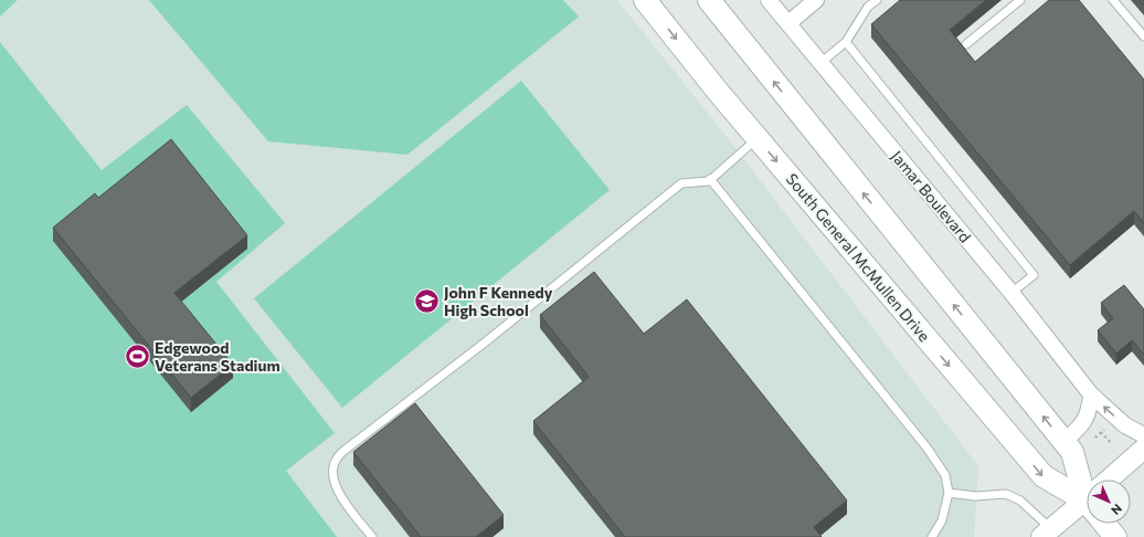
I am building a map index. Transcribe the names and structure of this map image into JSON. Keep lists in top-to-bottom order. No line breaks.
{"streets":{"main road":["South General McMullen Drive"],"street":["Jamar Boulevard"]},"places":{"school or university":["John F Kennedy High School"],"sports":["Edgewood Veterans Stadium"]},"north":"bottom right"}
